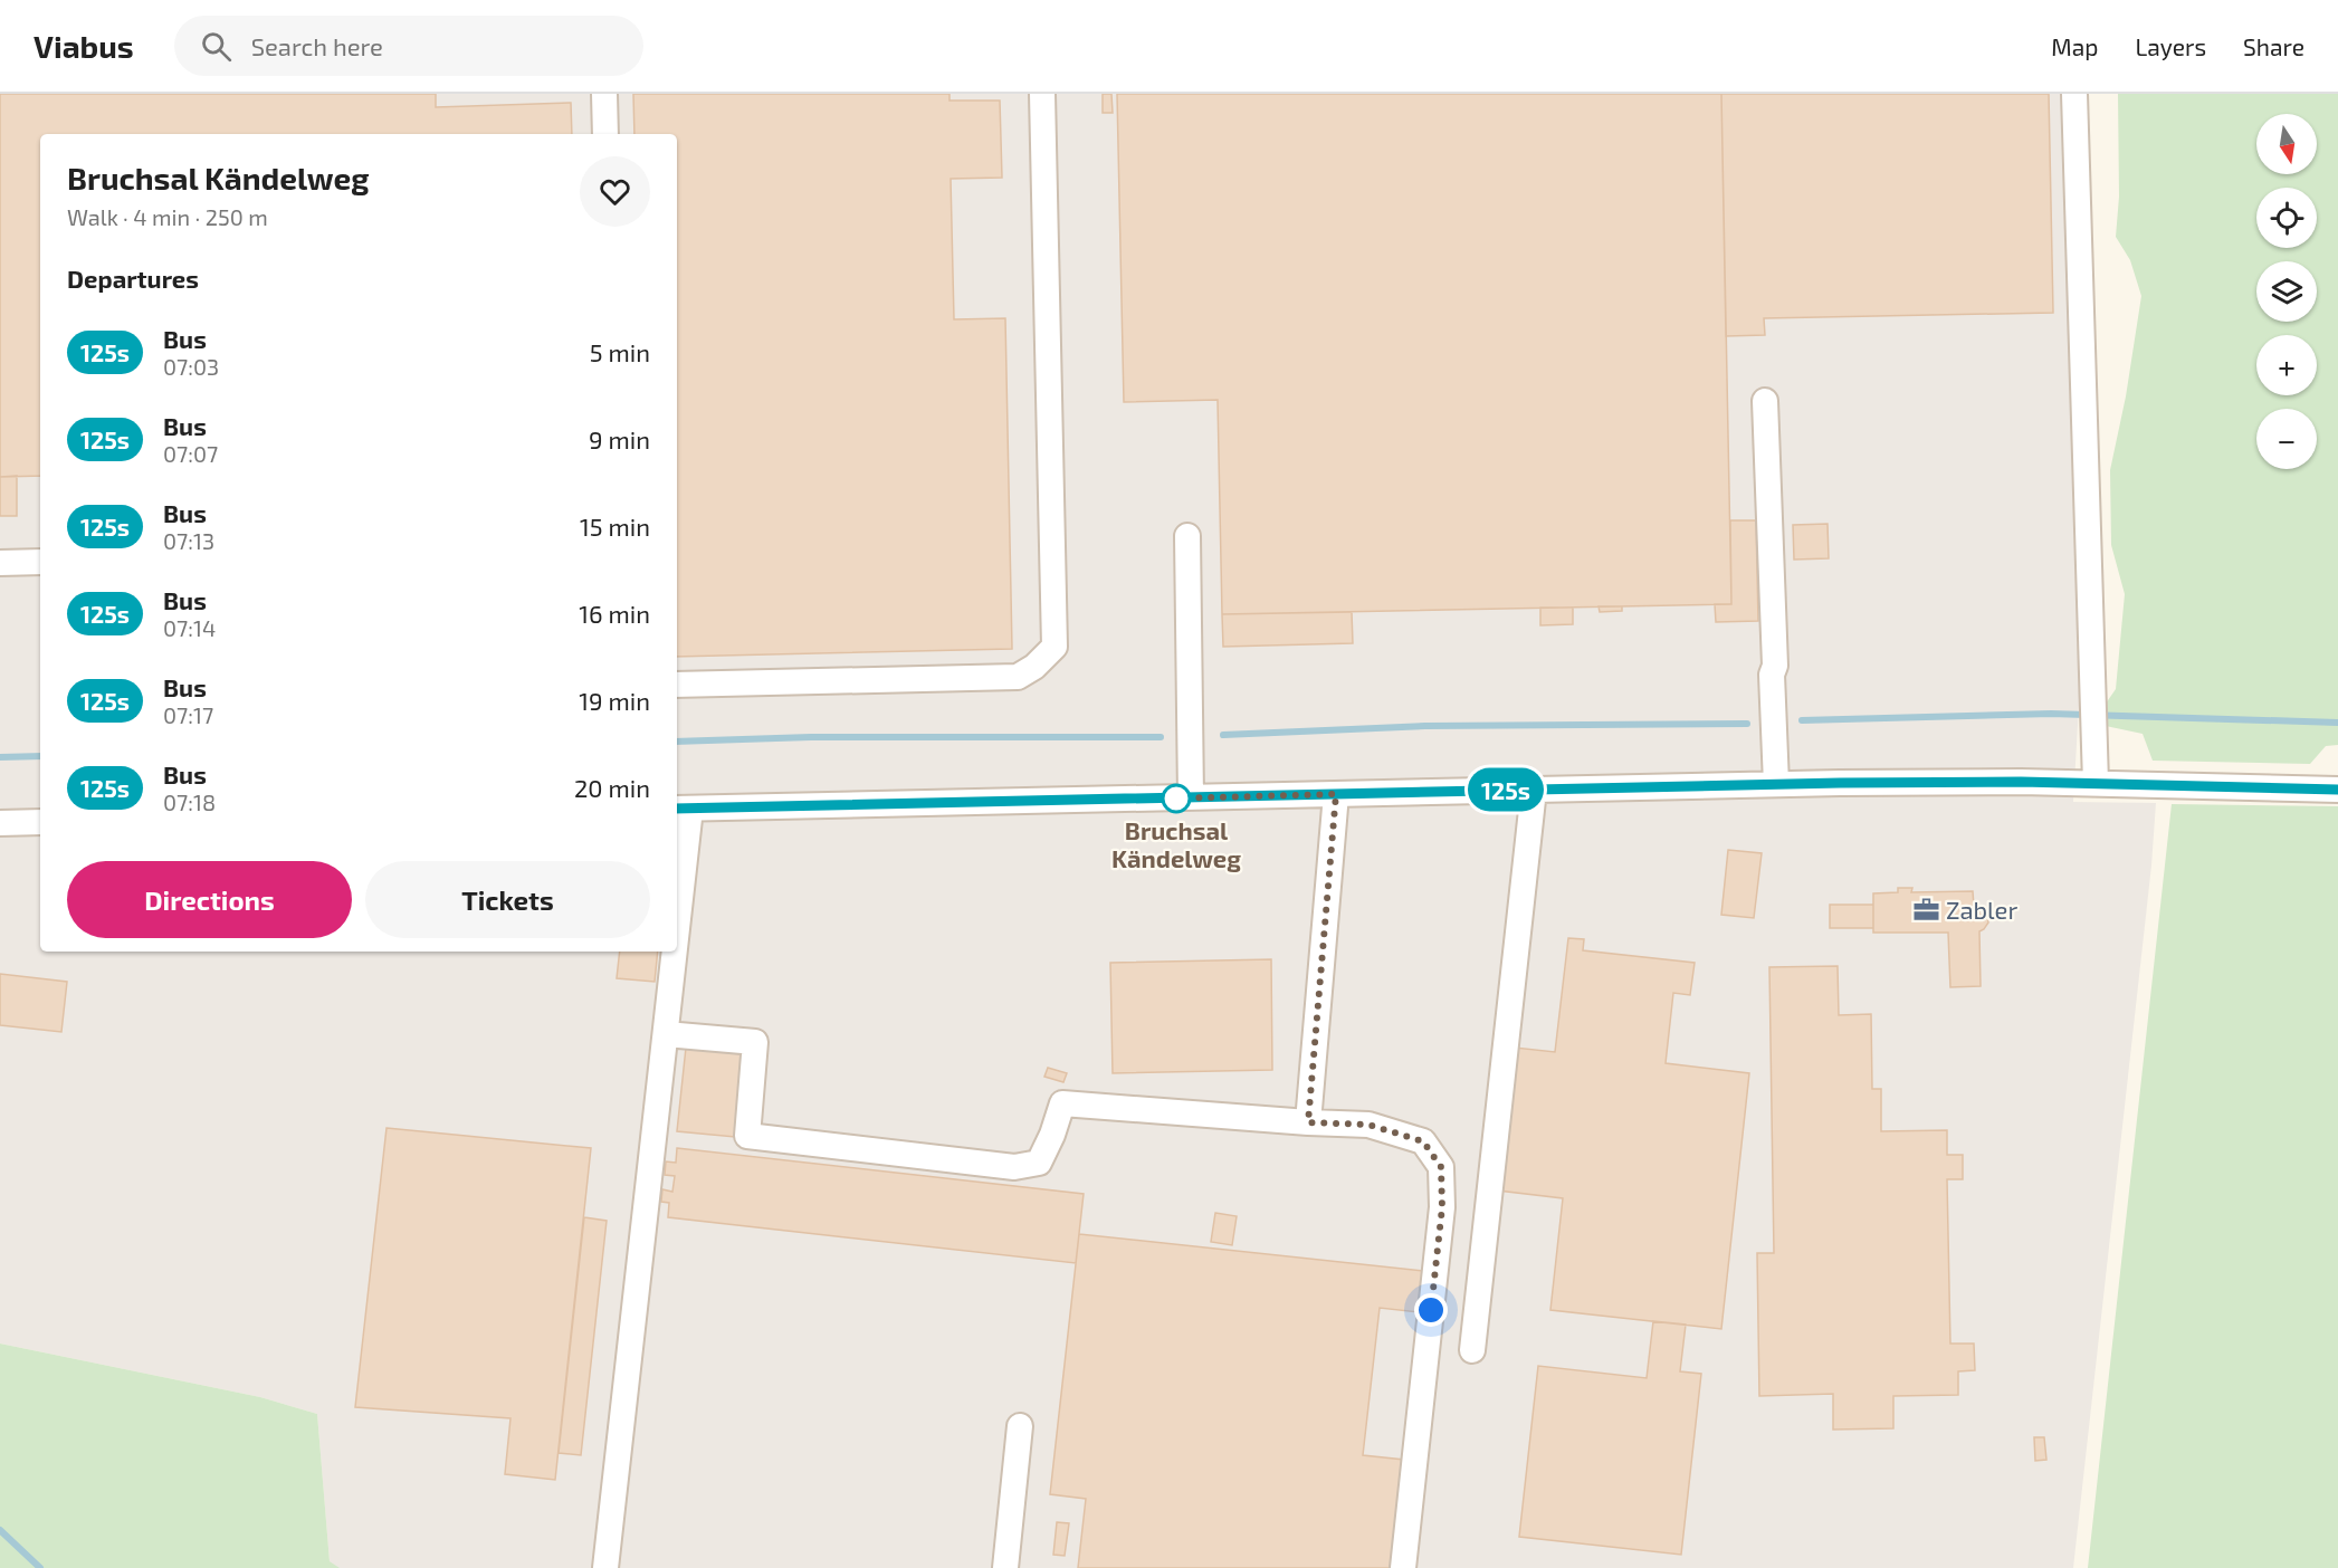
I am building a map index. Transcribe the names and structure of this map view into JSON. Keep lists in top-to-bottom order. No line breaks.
{"places":{"other":["Bruchsal Kändelweg"],"office":["Zabler"]},"lines":["bus line 125s"],"north":"bottom","page":{"header":"Viabus","search":"Search here","nav":["Map","Layers","Share"],"on_map":"125s","map_buttons":["+","−"],"heading":[["Bruchsal Kändelweg","Walk · 4 min · 250 m"],"Departures"],"list":[{"mark":"125s","name":"Bus","note":"07:03","value":"5 min"},{"mark":"125s","name":"Bus","note":"07:07","value":"9 min"},{"mark":"125s","name":"Bus","note":"07:13","value":"15 min"},{"mark":"125s","name":"Bus","note":"07:14","value":"16 min"},{"mark":"125s","name":"Bus","note":"07:17","value":"19 min"},{"mark":"125s","name":"Bus","note":"07:18","value":"20 min"}],"buttons":["Directions","Tickets"]}}
